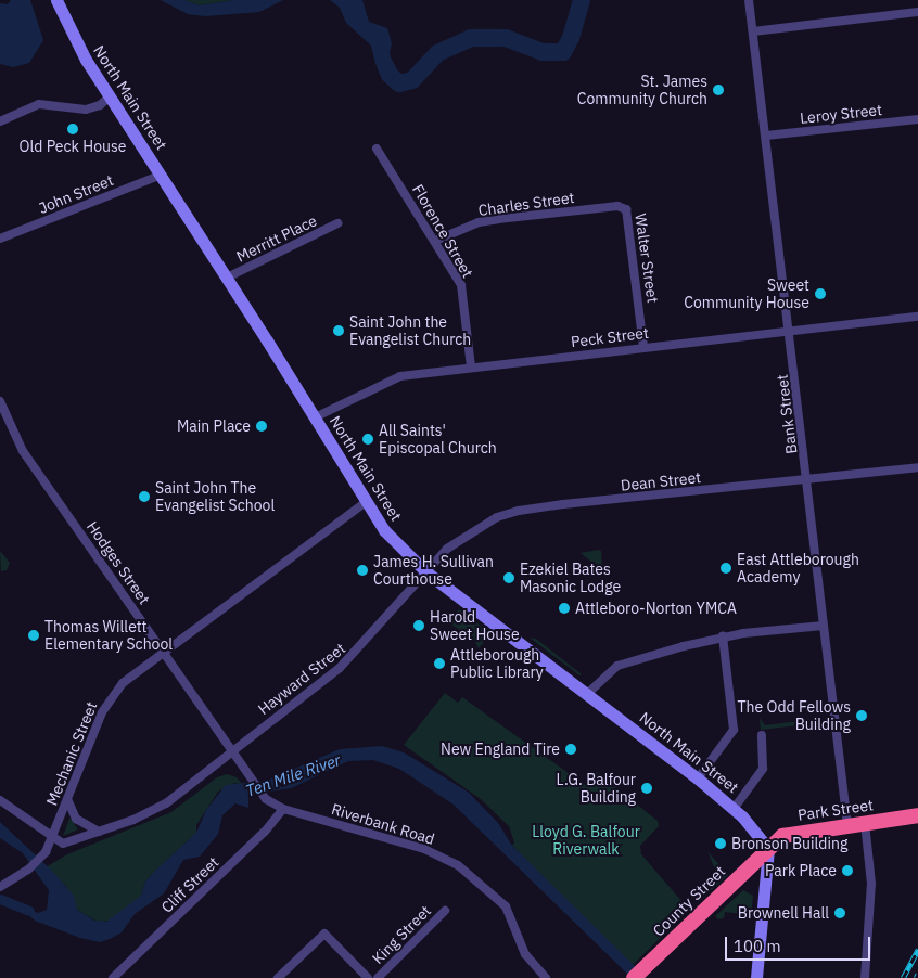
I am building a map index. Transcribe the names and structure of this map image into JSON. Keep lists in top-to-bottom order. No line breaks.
{"streets":{"highway":["Park Street","County Street"],"main road":["North Main Street"],"street":["Leroy Street","John Street","Charles Street","Florence Street","Merritt Place","Walter Street","Peck Street","Bank Street","Dean Street","Hodges Street","Hayward Street","Mechanic Street","Riverbank Road","Cliff Street","King Street"]},"crossings":[["North Main Street","John Street"],["North Main Street","Merritt Place"],["North Main Street","Peck Street"],["North Main Street","Dean Street"],["North Main Street","Hayward Street"],["North Main Street","Mechanic Street"],["North Main Street","Park Street"],["North Main Street","County Street"],["Leroy Street","Bank Street"],["Charles Street","Florence Street"],["Charles Street","Walter Street"],["Florence Street","Peck Street"],["Walter Street","Peck Street"],["Peck Street","Bank Street"],["Bank Street","Dean Street"],["Bank Street","Park Street"],["Dean Street","Hayward Street"],["Hodges Street","Hayward Street"],["Hodges Street","Mechanic Street"],["Hodges Street","Riverbank Road"],["Hodges Street","Cliff Street"],["Park Street","County Street"],["Riverbank Road","Cliff Street"]],"water":["Ten Mile River"],"parks":["Lloyd G. Balfour Riverwalk"],"places":["St. James Community Church","Old Peck House","Sweet Community House","Saint John the Evangelist Church","Main Place","All Saints' Episcopal Church","Saint John The Evangelist School","East Attleborough Academy","James H. Sullivan Courthouse","Ezekiel Bates Masonic Lodge","Attleboro-Norton YMCA","Harold Sweet House","Thomas Willett Elementary School","Attleborough Public Library","The Odd Fellows Building","New England Tire","L.G. Balfour Building","Bronson Building","Park Place","Brownell Hall"],"scale_bar":"100 m"}
